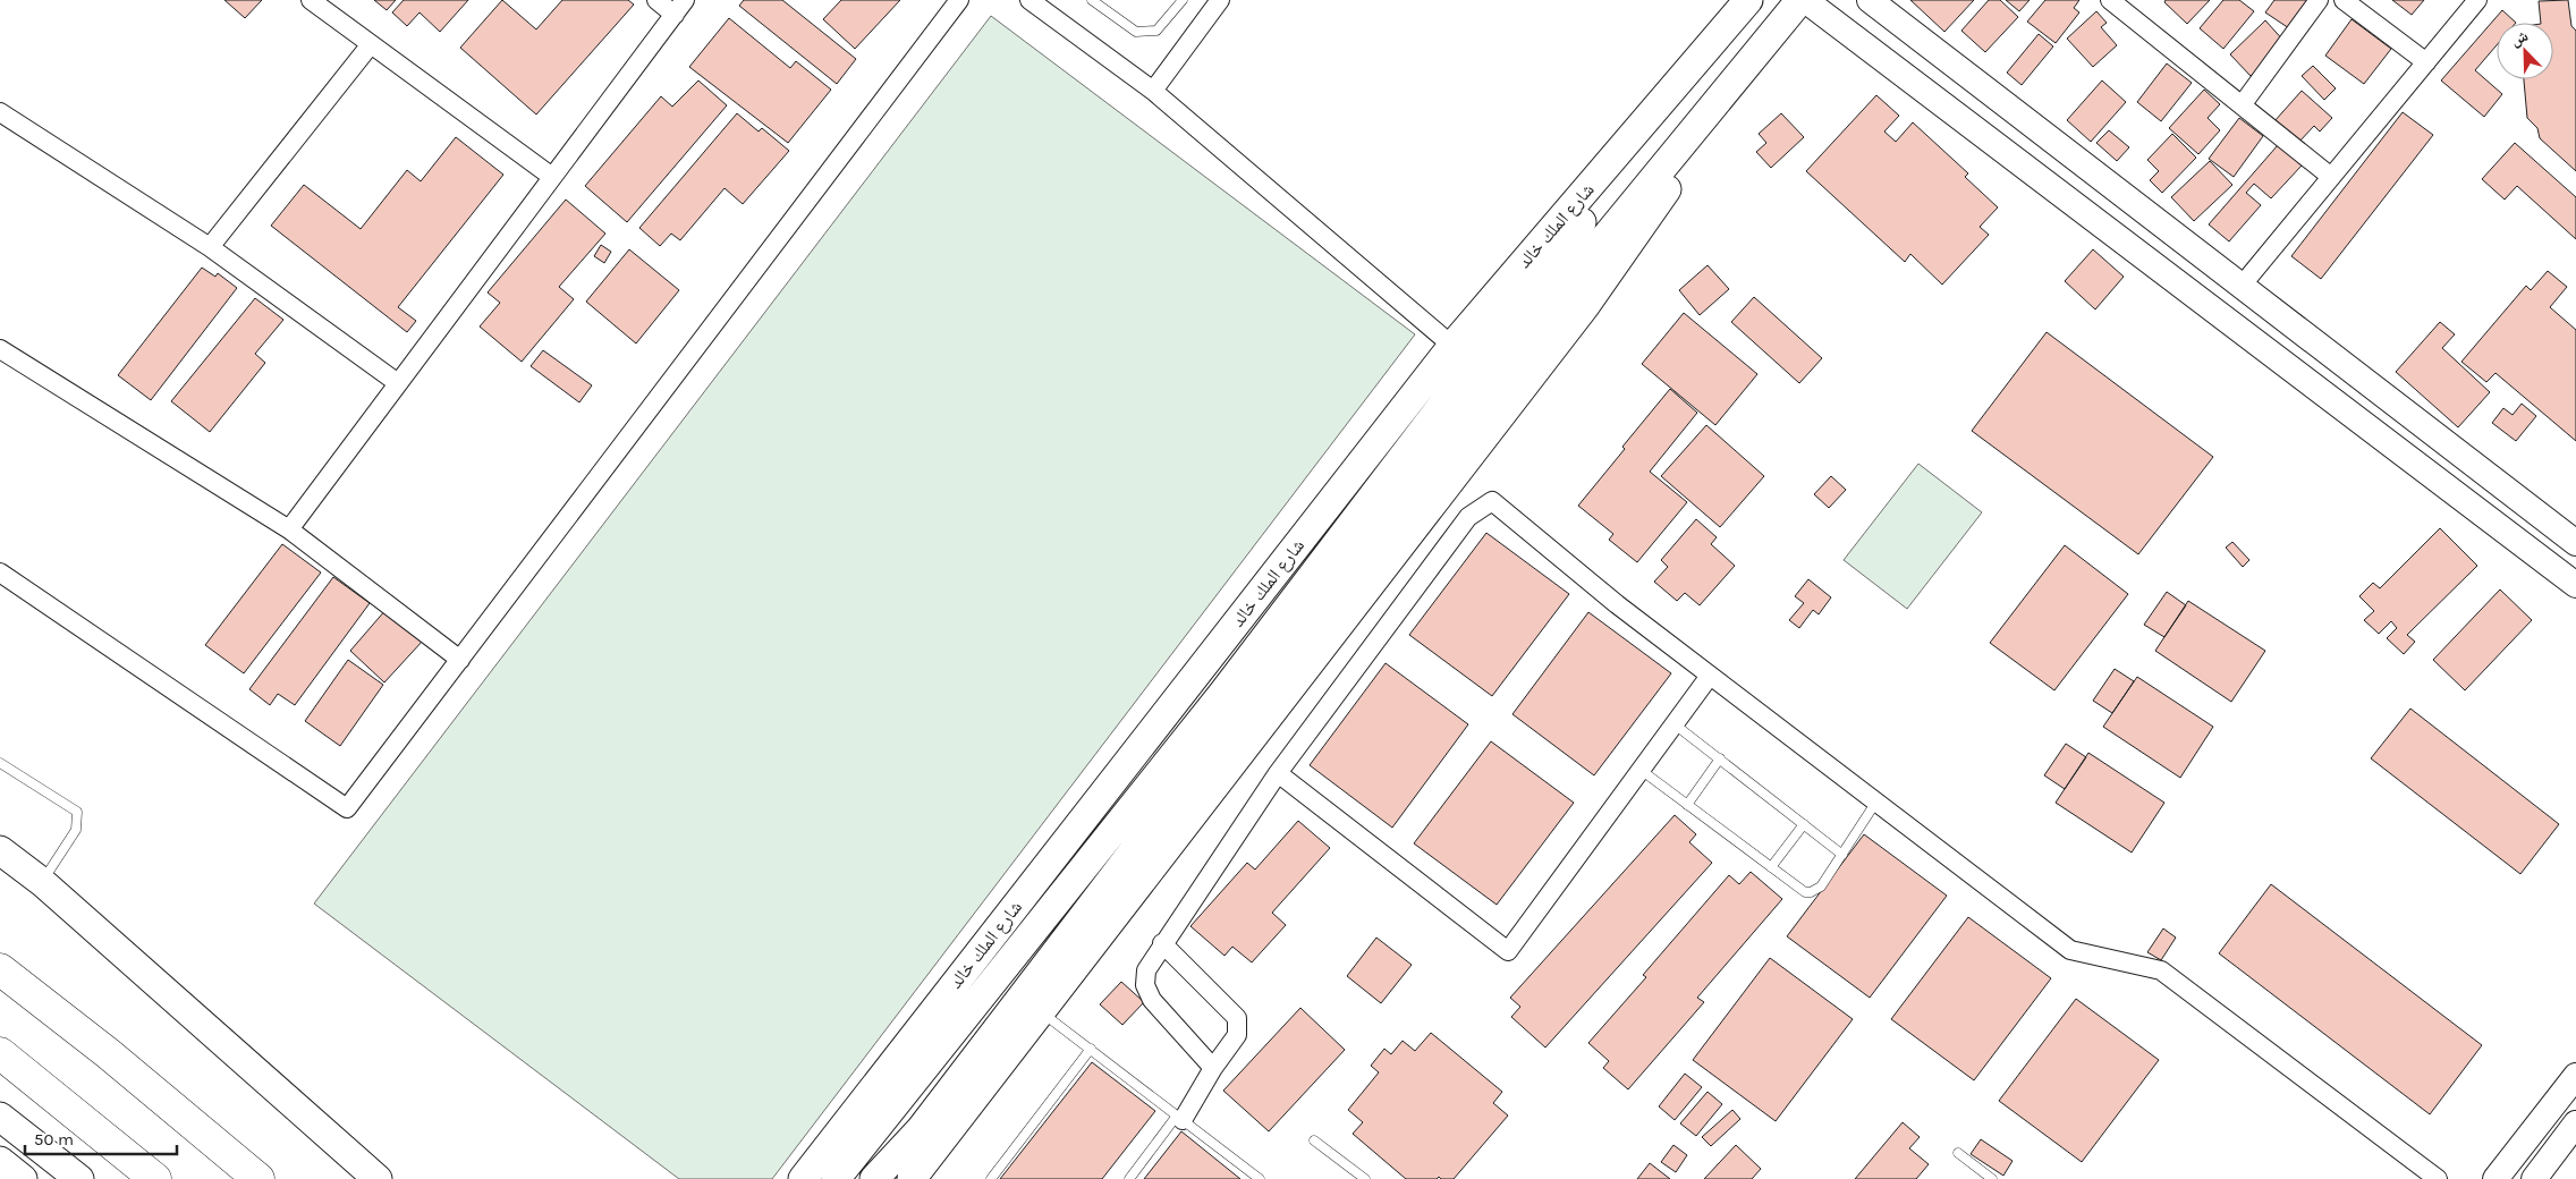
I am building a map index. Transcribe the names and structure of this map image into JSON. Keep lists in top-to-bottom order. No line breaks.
{"streets":{"main road":["شارع الملك خالد"]},"scale_bar":"50 m","north":"top left"}
